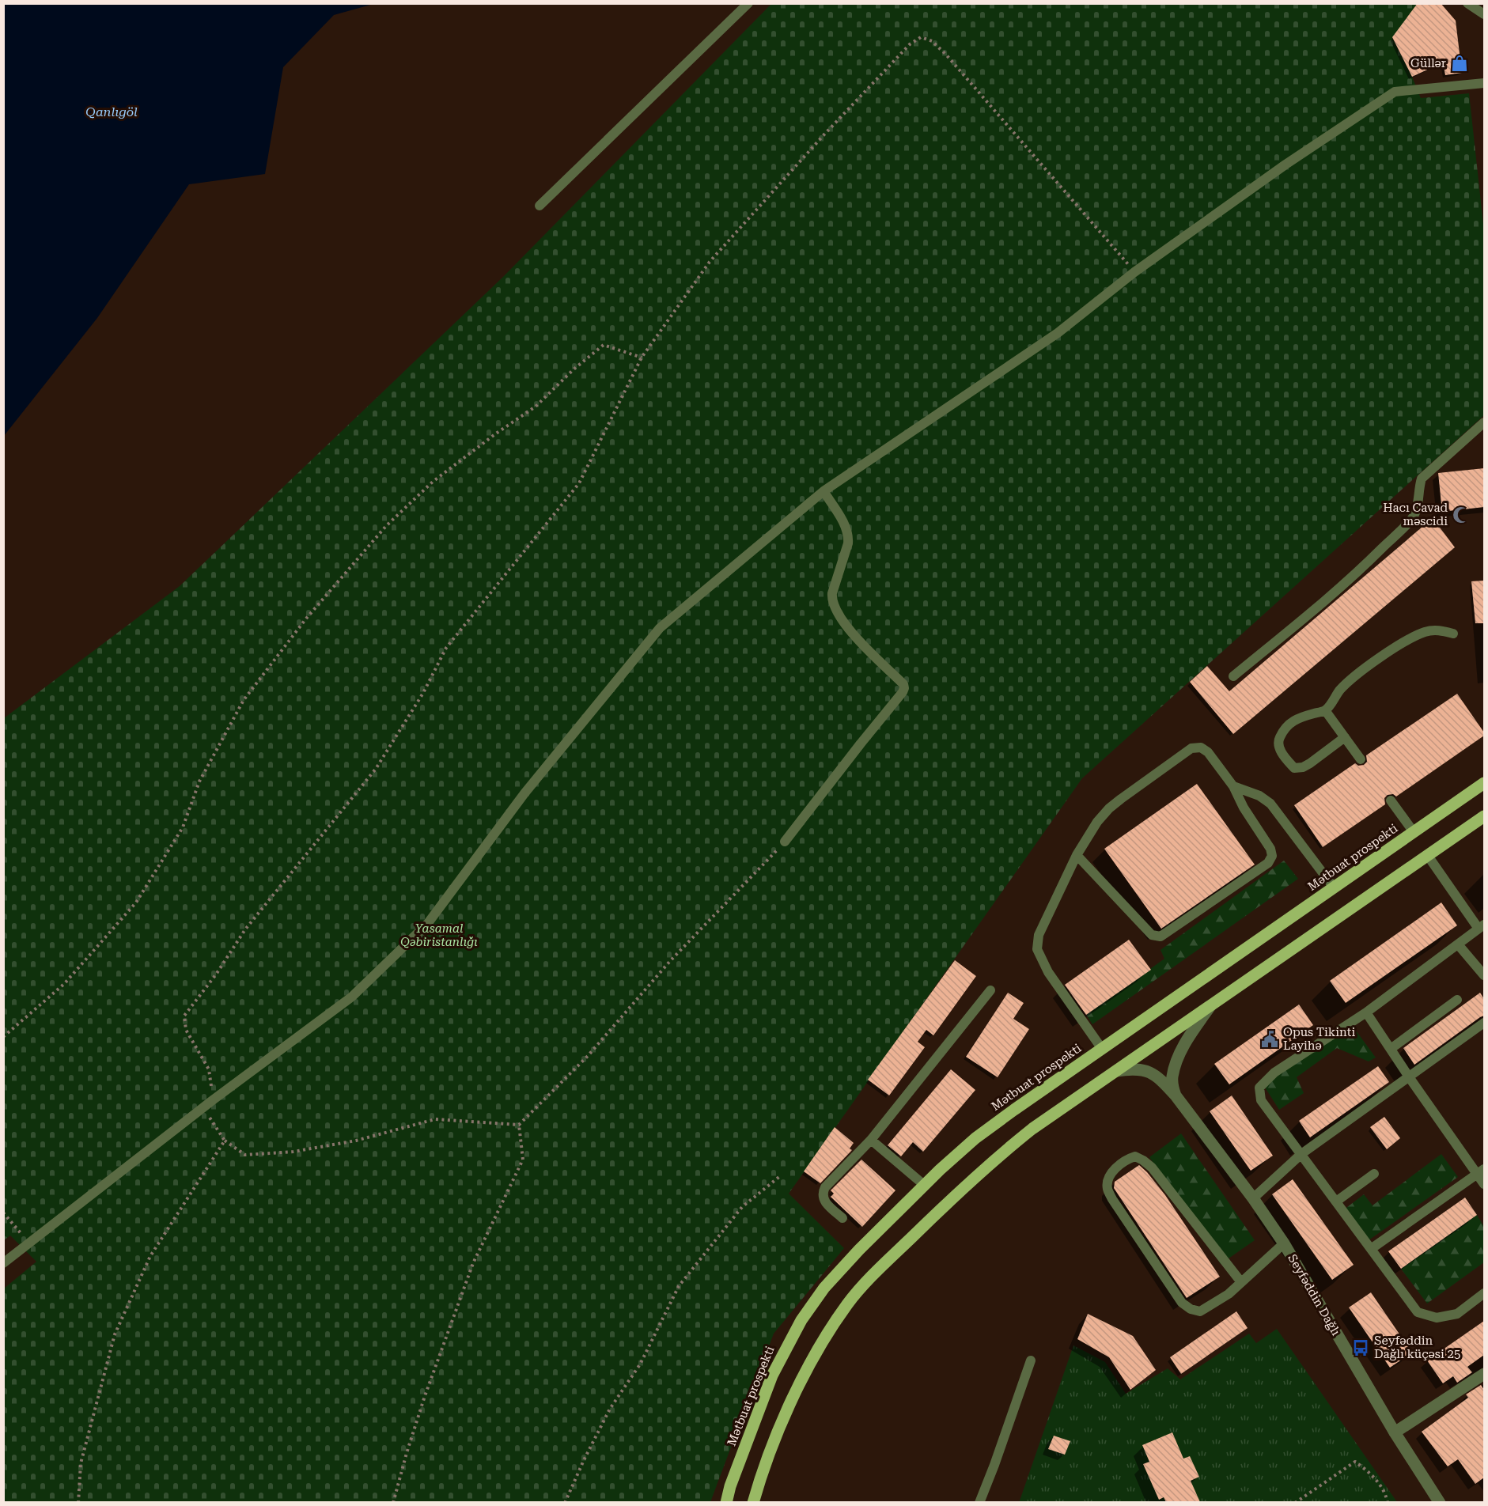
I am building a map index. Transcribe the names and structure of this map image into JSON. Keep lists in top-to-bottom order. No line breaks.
{"streets":{"main road":["Mətbuat prospekti"],"street":["Seyfəddin Dağlı"]},"water":["Qanlıgöl"],"parks":["Yasamal Qəbiristanlığı"],"places":{"shop":["Güllər"],"mosque":["Hacı Cavad məscidi"],"public building":["Opus Tikinti Layihə"],"bus stop":["Seyfəddin Dağlı küçəsi 25"]}}
